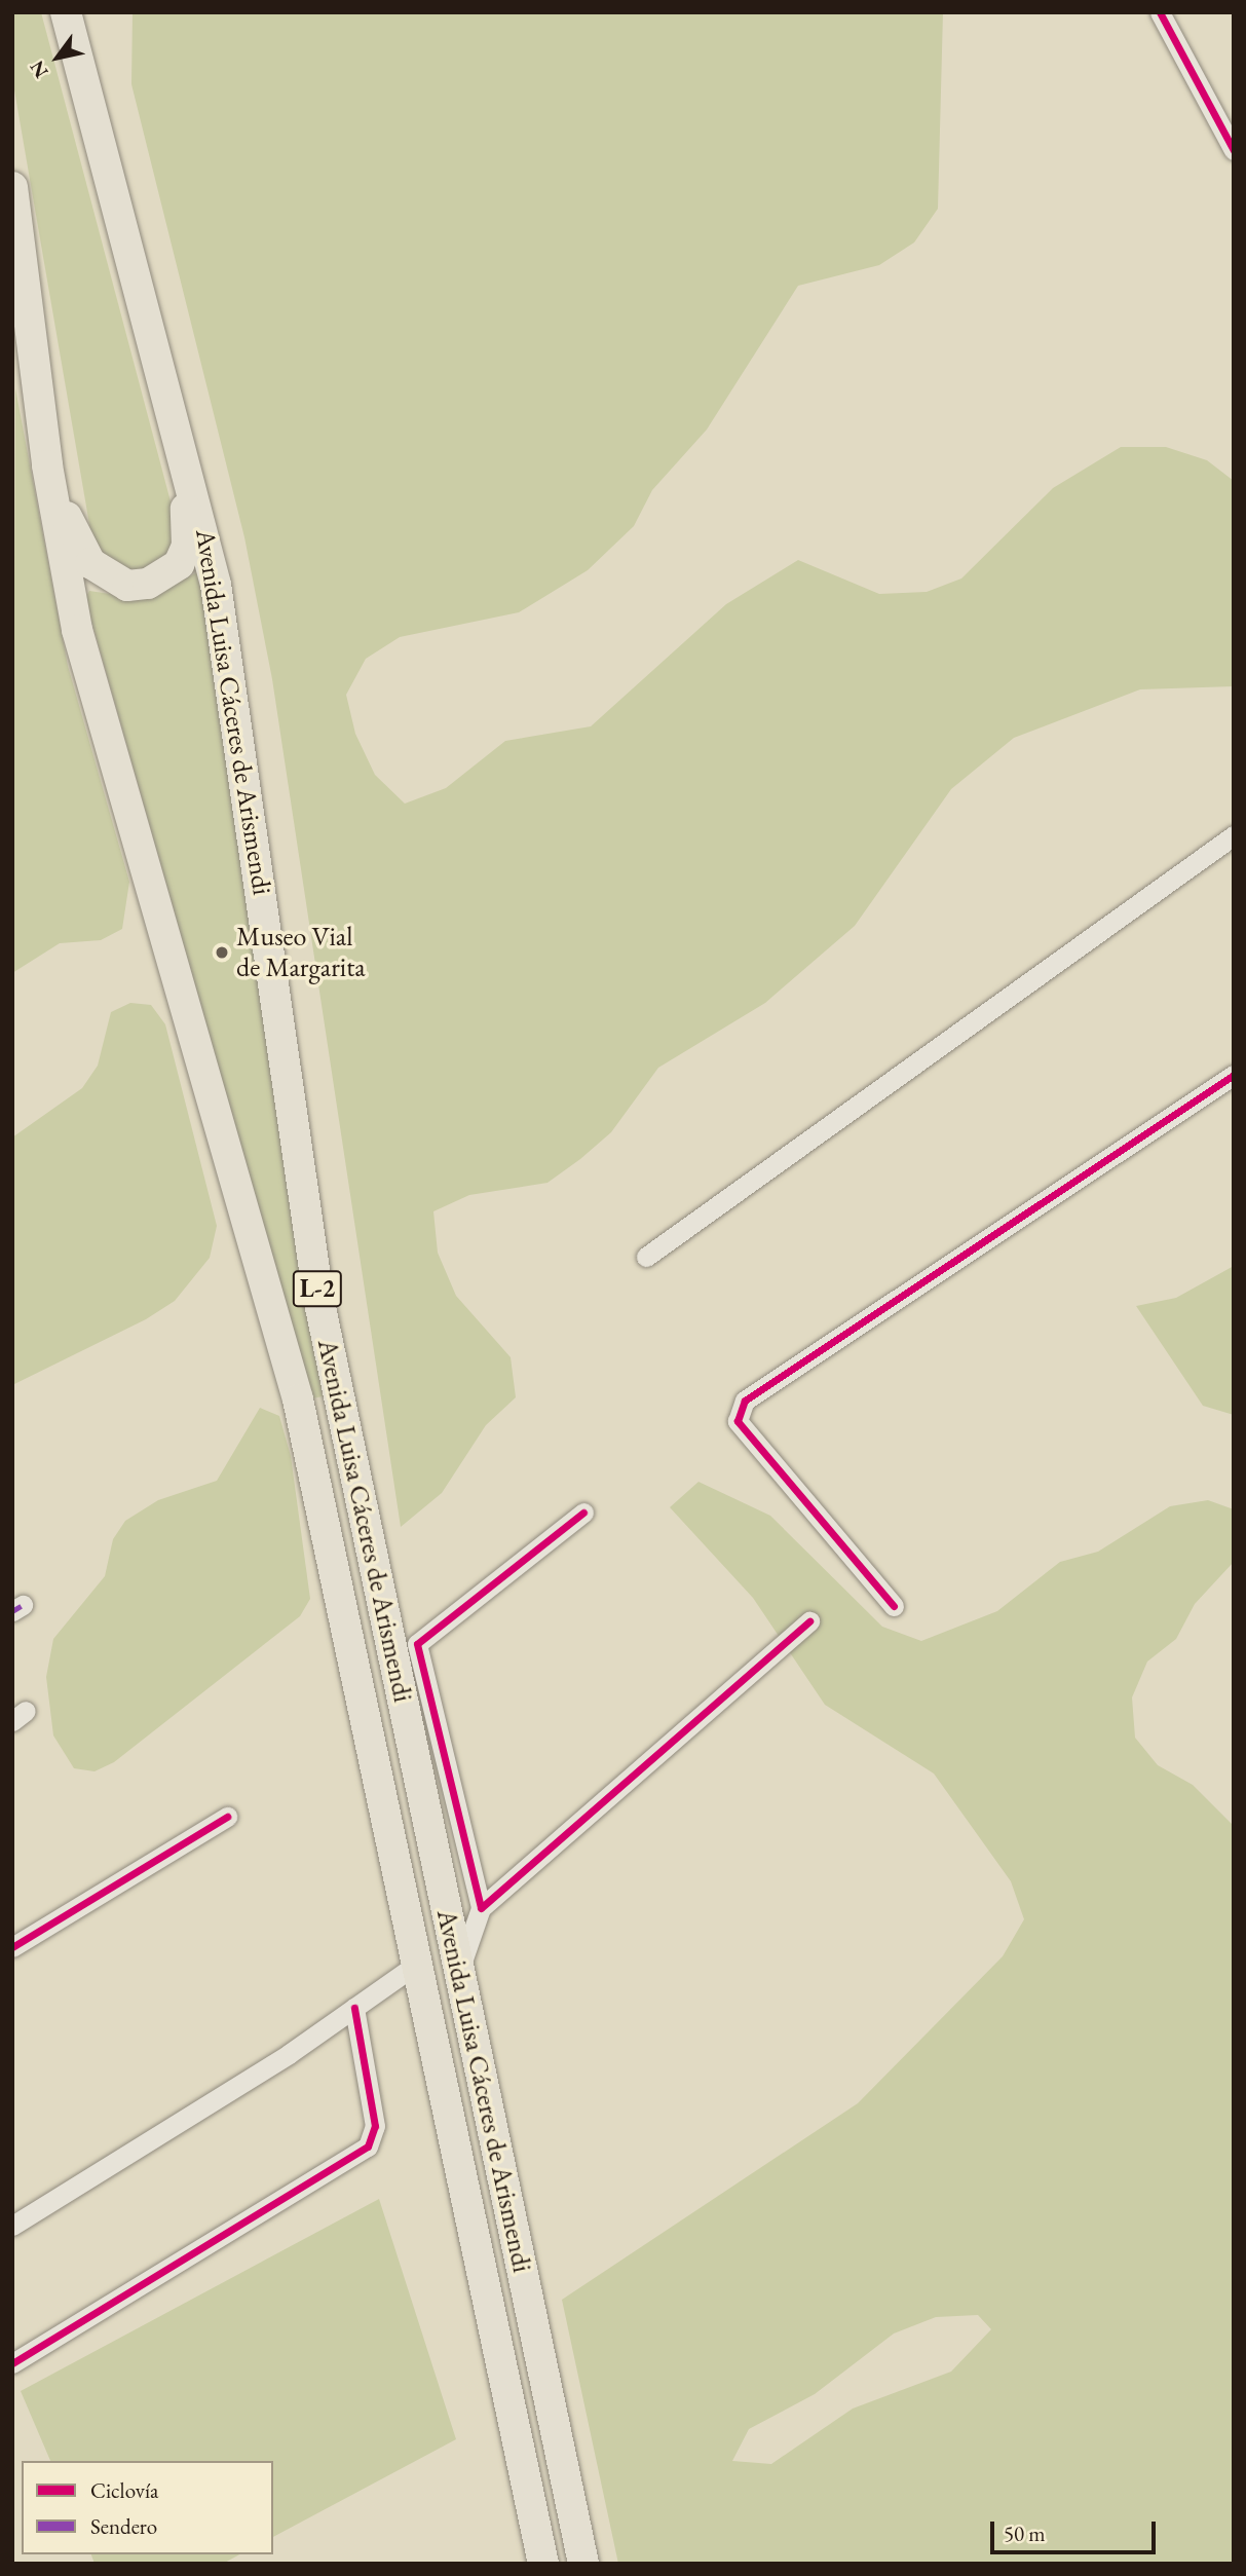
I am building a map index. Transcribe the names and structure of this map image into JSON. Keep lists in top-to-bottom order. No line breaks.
{"streets":{"main road":["Avenida Luisa Cáceres de Arismendi","L-2"]},"places":["Museo Vial de Margarita"],"legend":["Ciclovía","Sendero"],"scale_bar":"50 m","north":"bottom left"}
